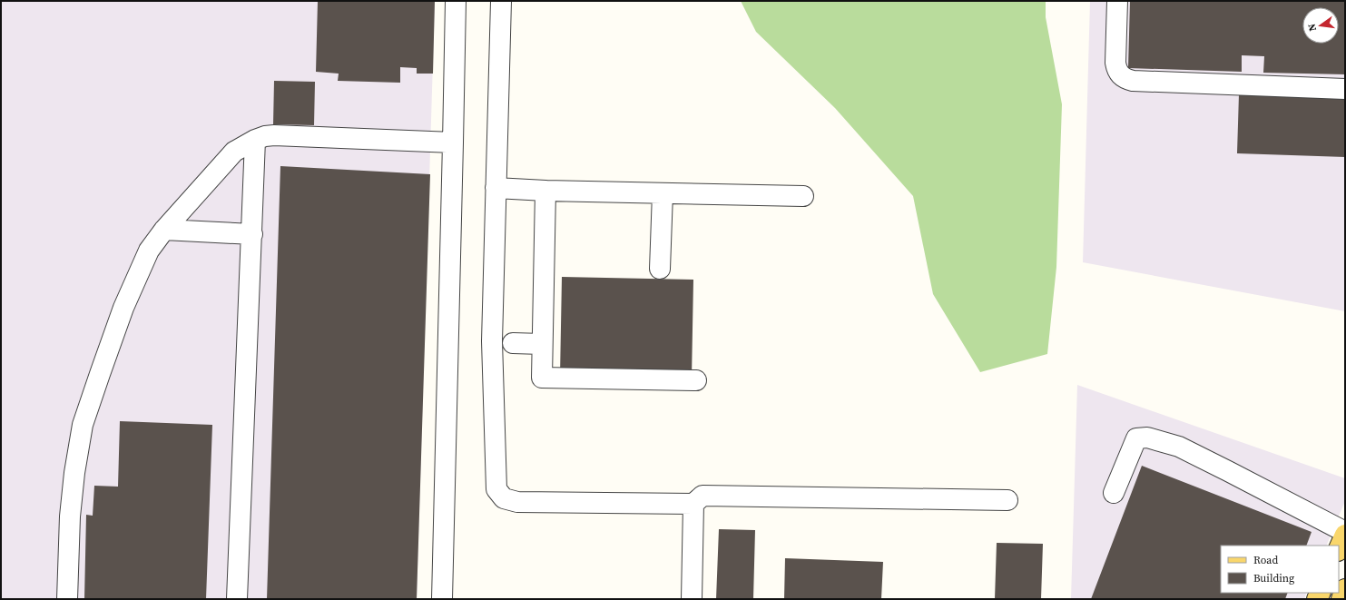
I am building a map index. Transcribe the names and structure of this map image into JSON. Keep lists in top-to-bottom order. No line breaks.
{"legend":["Road","Building"],"north":"left"}
